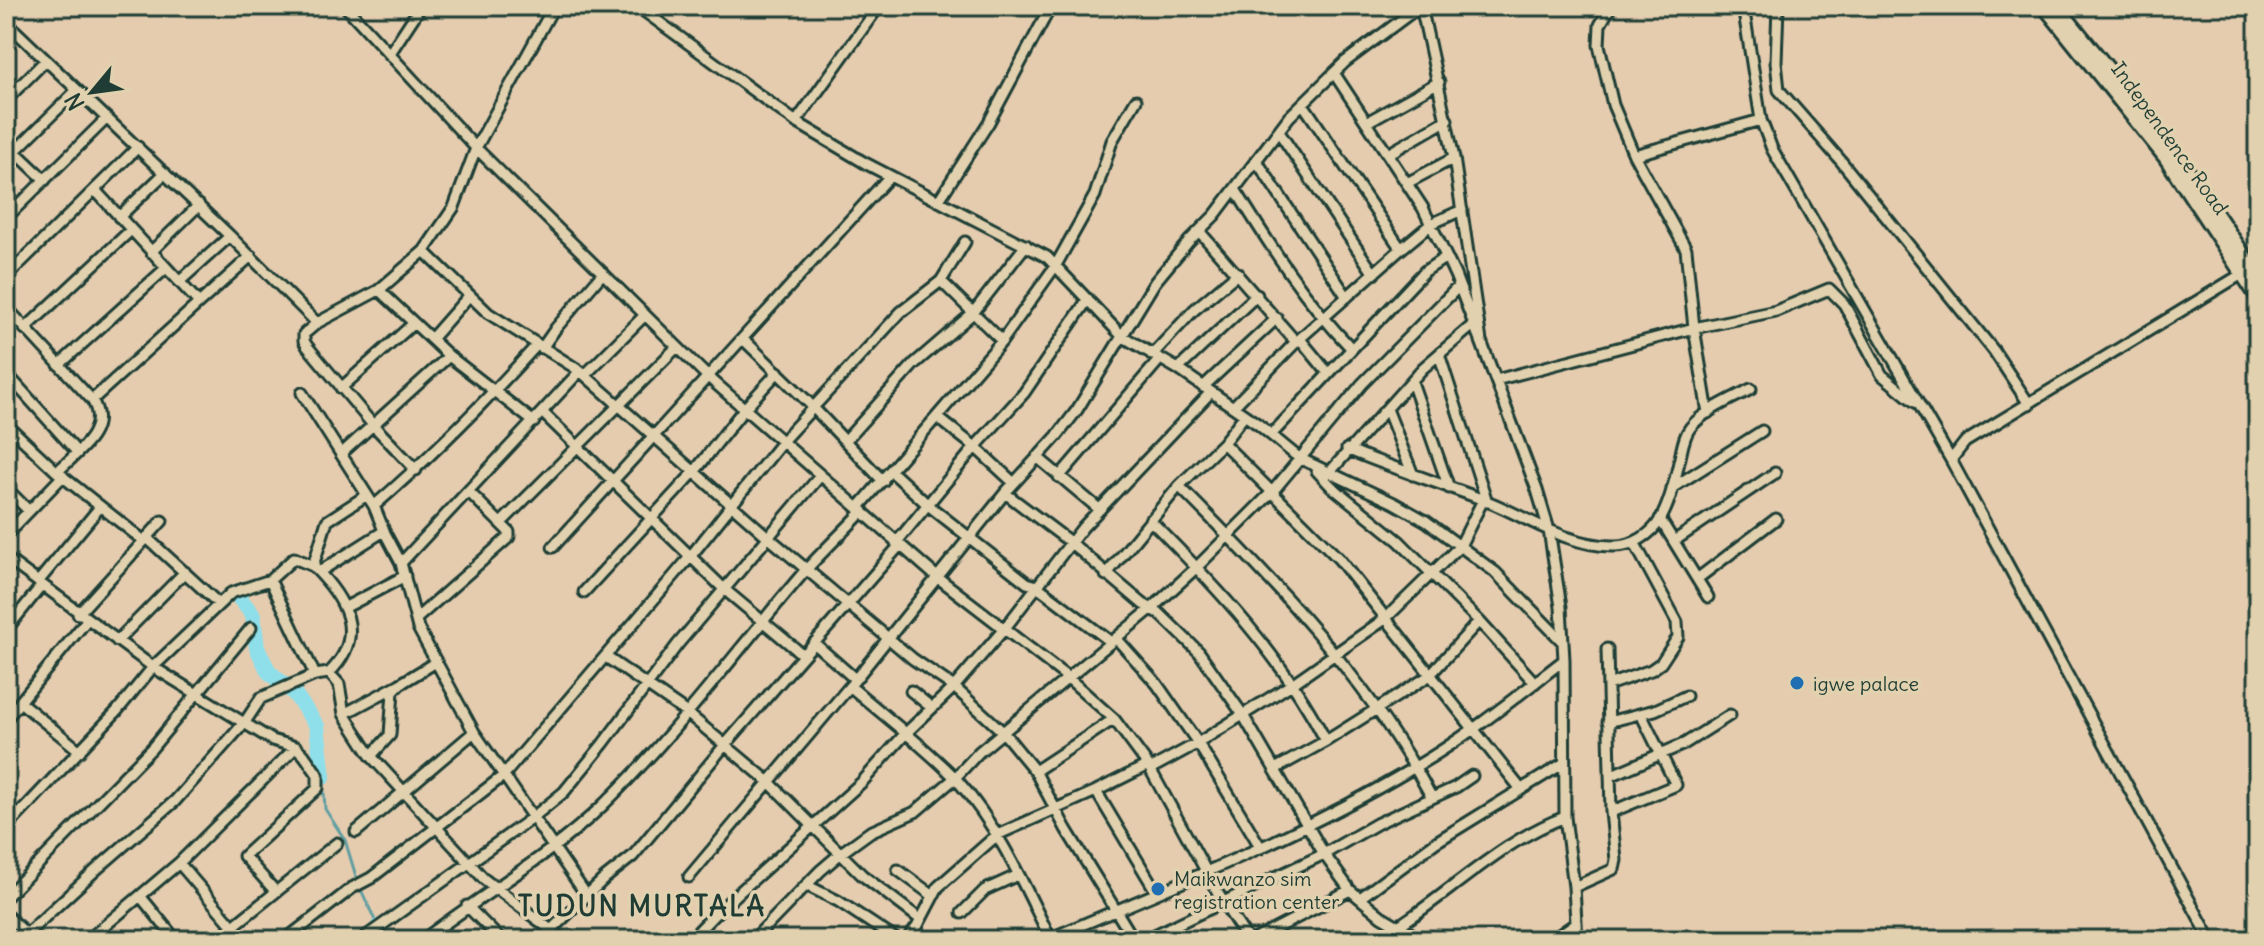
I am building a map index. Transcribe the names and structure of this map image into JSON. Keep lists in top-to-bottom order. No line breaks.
{"streets":{"main road":["Independence Road"]},"districts":["TUDUN MURTALA"],"places":["igwe palace","Maikwanzo sim registration center"],"north":"bottom left"}
